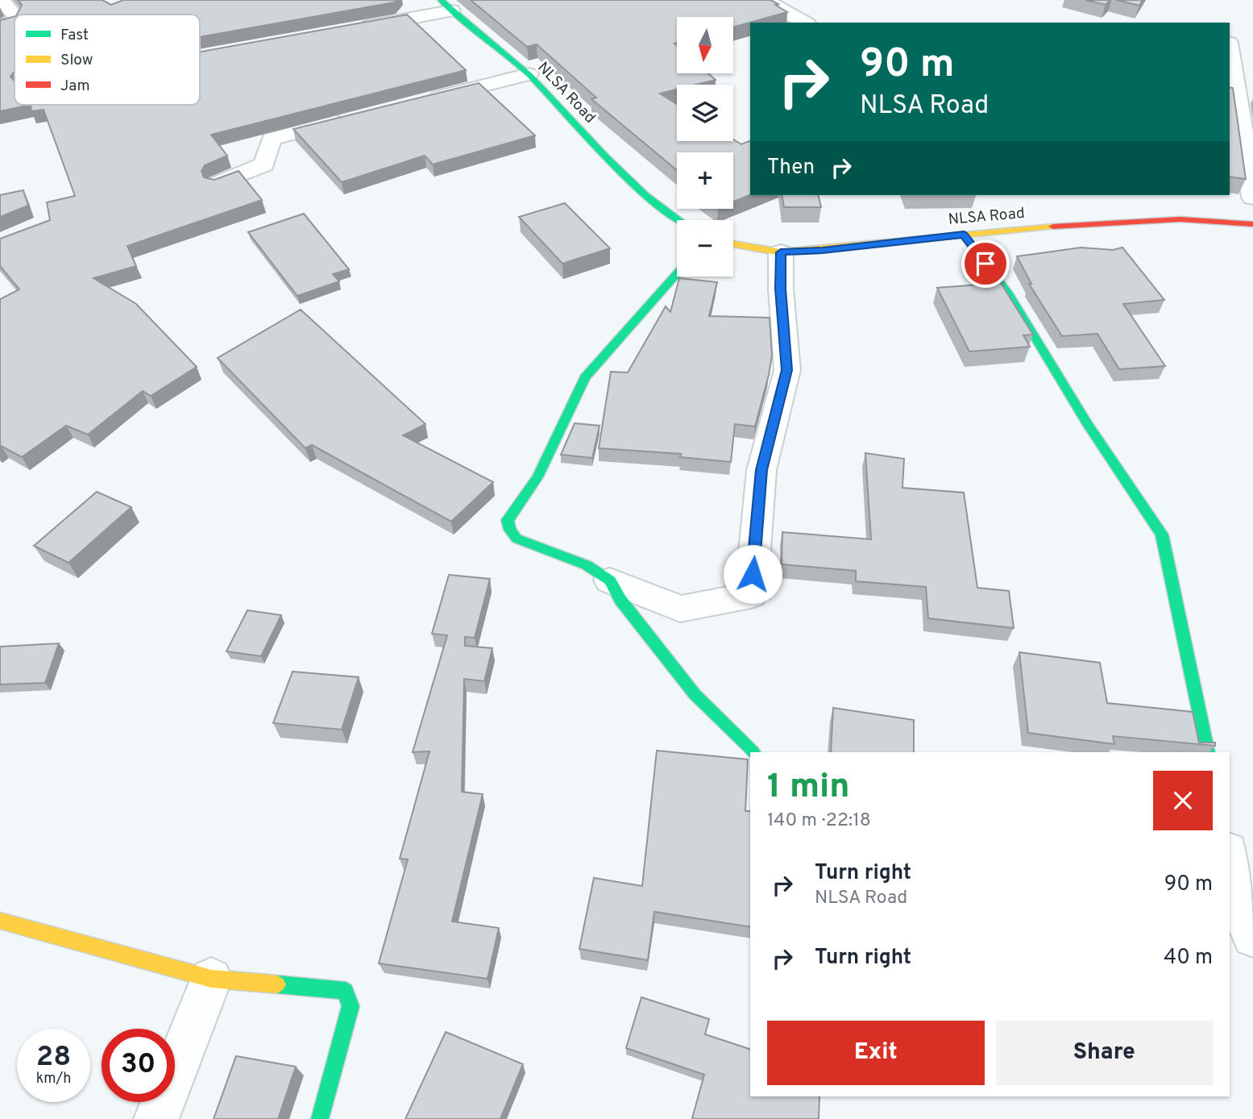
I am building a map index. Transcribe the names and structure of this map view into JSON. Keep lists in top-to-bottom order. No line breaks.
{"streets":{"street":["NLSA Road"]},"legend":["Fast","Slow","Jam"],"north":"bottom","page":{"map_buttons":["+","−"],"turn":["90 m","NLSA Road"],"then":"Then","heading":["1 min","140 m · 22:18"],"list":[{"name":"Turn right","note":"NLSA Road","value":"90 m"},{"name":"Turn right","value":"40 m"}],"buttons":["Exit","Share"],"speed":"28 km/h","limit":"30"}}
